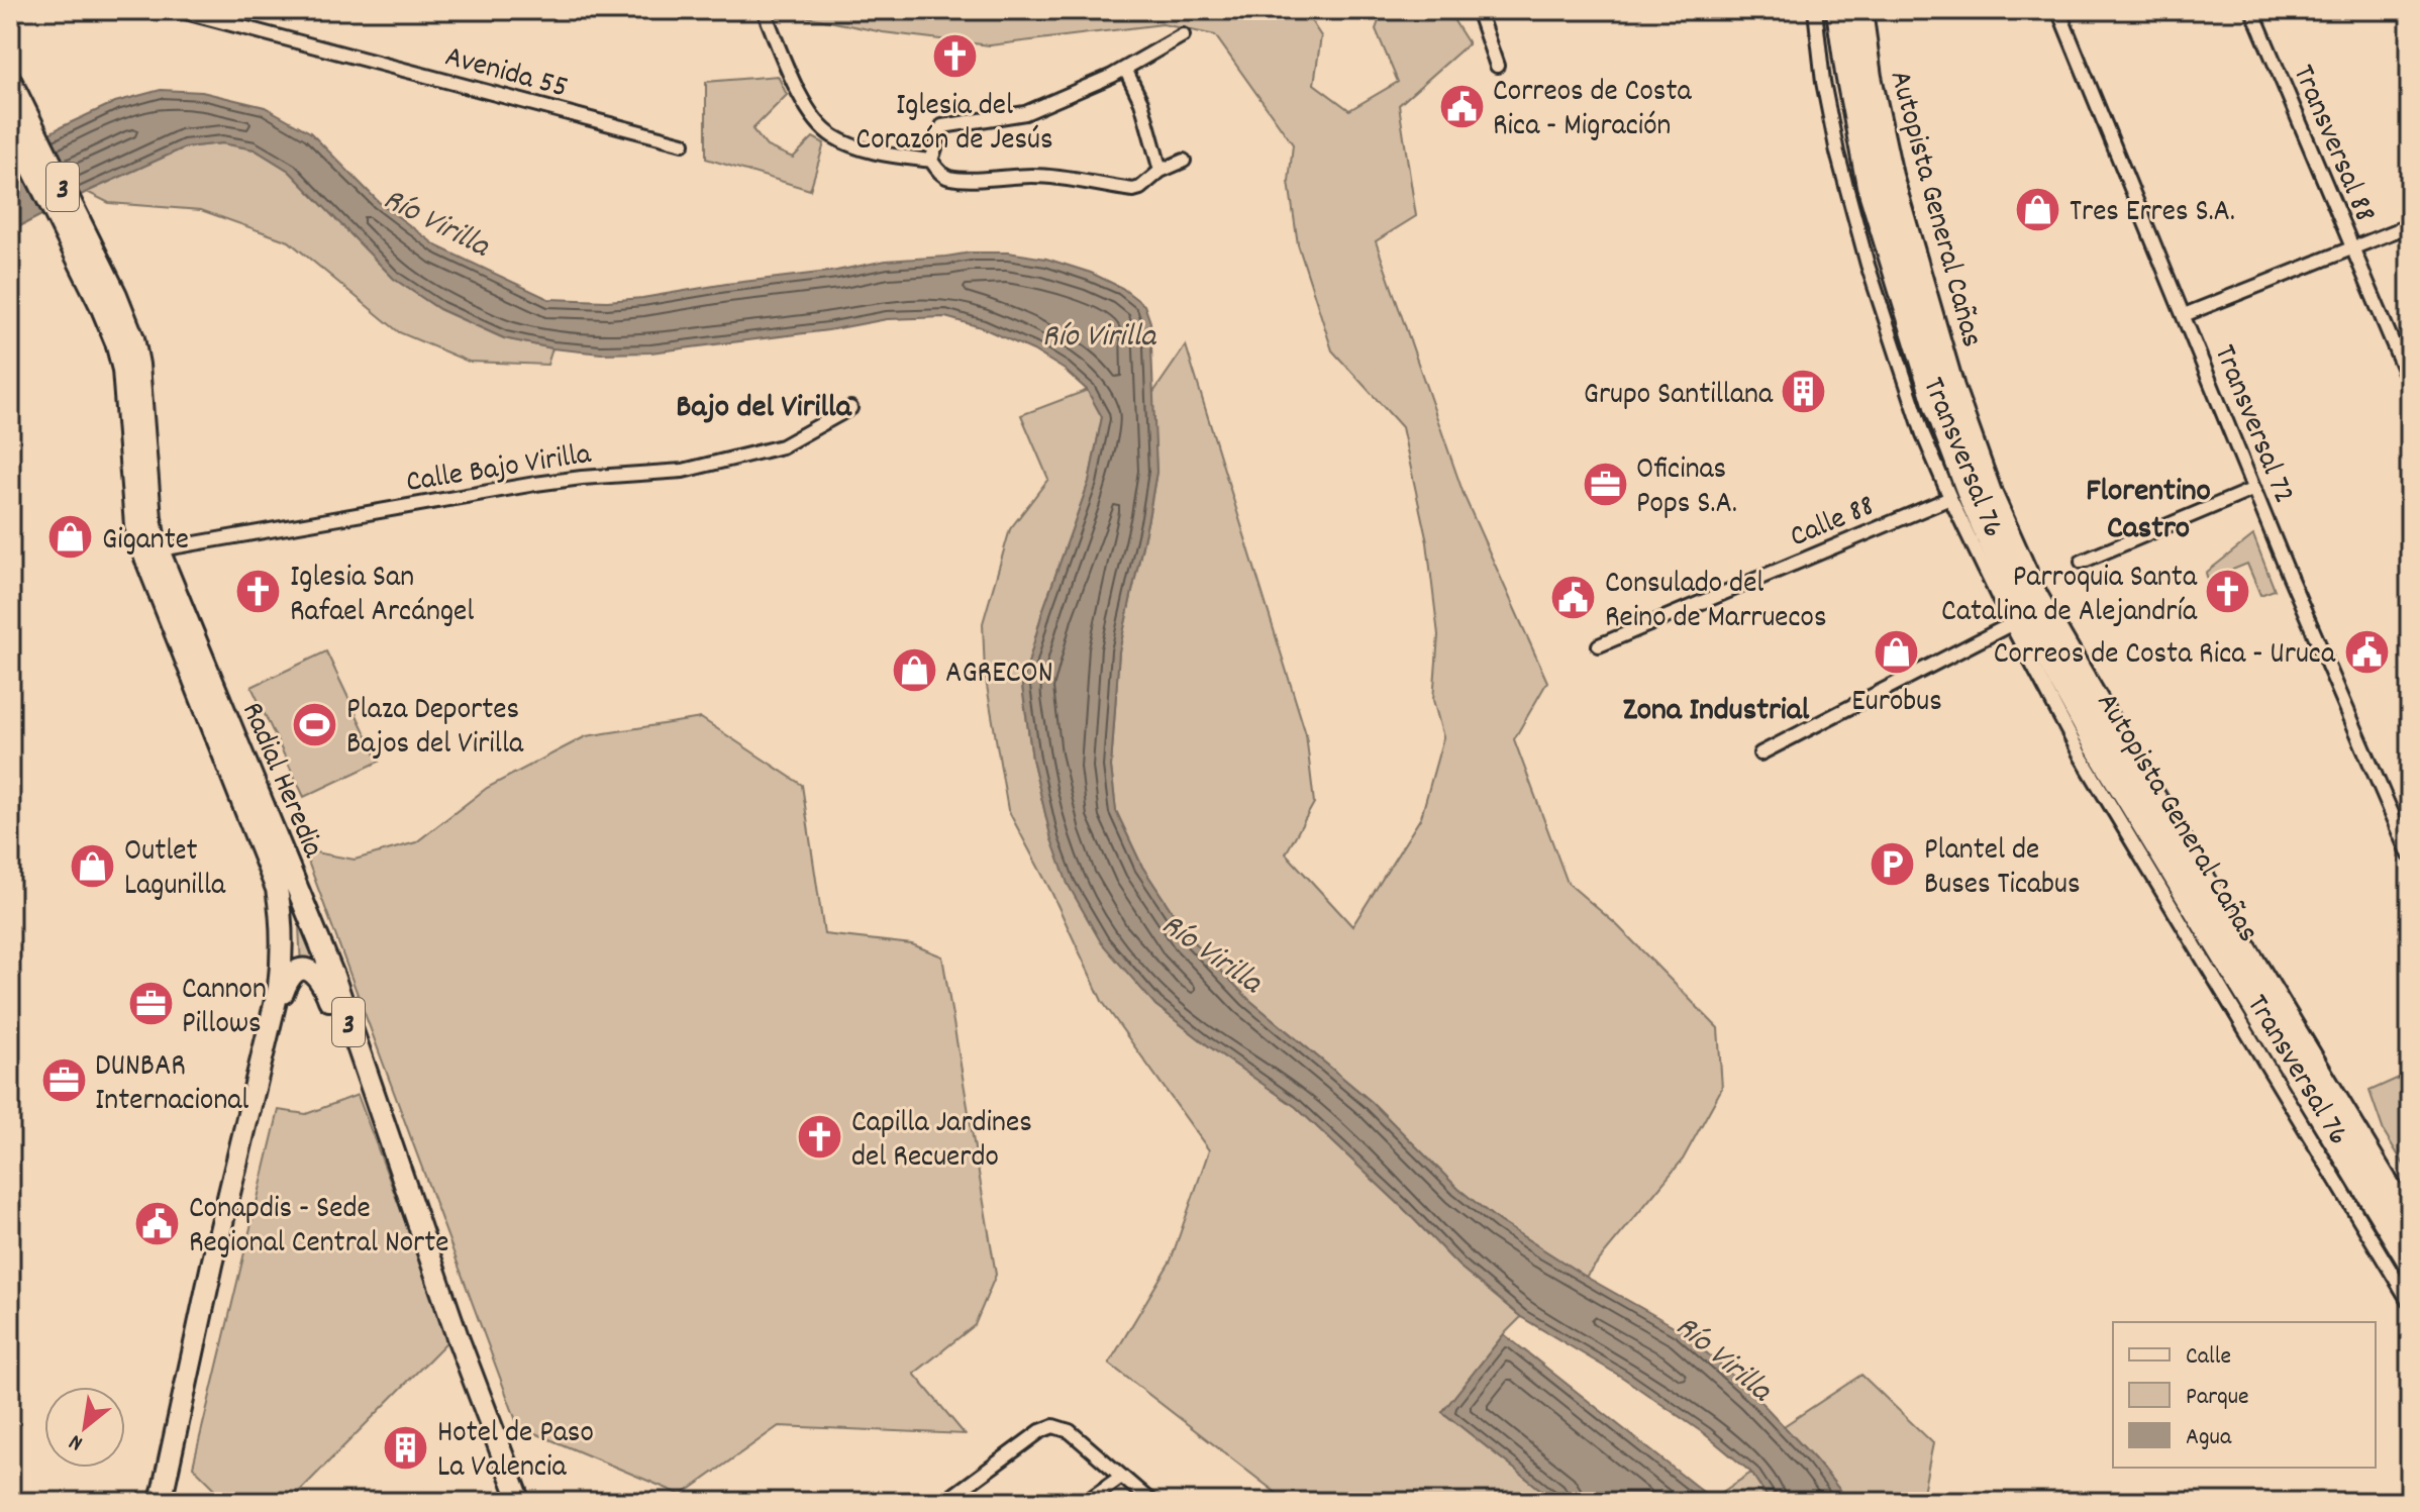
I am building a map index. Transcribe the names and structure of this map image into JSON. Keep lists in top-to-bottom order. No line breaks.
{"streets":{"highway":["Autopista General Cañas"],"main road":["3","Radial Heredia"],"street":["Avenida 55","Transversal 88","Transversal 72","Transversal 76","Calle Bajo Virilla","Calle 88"]},"crossings":[["Transversal 76","Calle 88"],["Calle Bajo Virilla","Radial Heredia"]],"districts":["Bajo del Virilla","Florentino Castro","Zona Industrial"],"water":["Río Virilla"],"places":{"church":["Iglesia del Corazón de Jesús","Iglesia San Rafael Arcángel","Parroquia Santa Catalina de Alejandría","Capilla Jardines del Recuerdo"],"public building":["Correos de Costa Rica - Migración","Consulado del Reino de Marruecos","Correos de Costa Rica - Uruca","Conapdis - Sede Regional Central Norte"],"shop":["Tres Erres S.A.","Gigante","Eurobus","AGRECON","Outlet Lagunilla"],"building":["Grupo Santillana","Hotel de Paso La Valencia"],"office":["Oficinas Pops S.A.","Cannon Pillows","DUNBAR Internacional"],"sports":["Plaza Deportes Bajos del Virilla"],"parking":["Plantel de Buses Ticabus"]},"legend":["Calle","Parque","Agua"],"north":"bottom left"}
